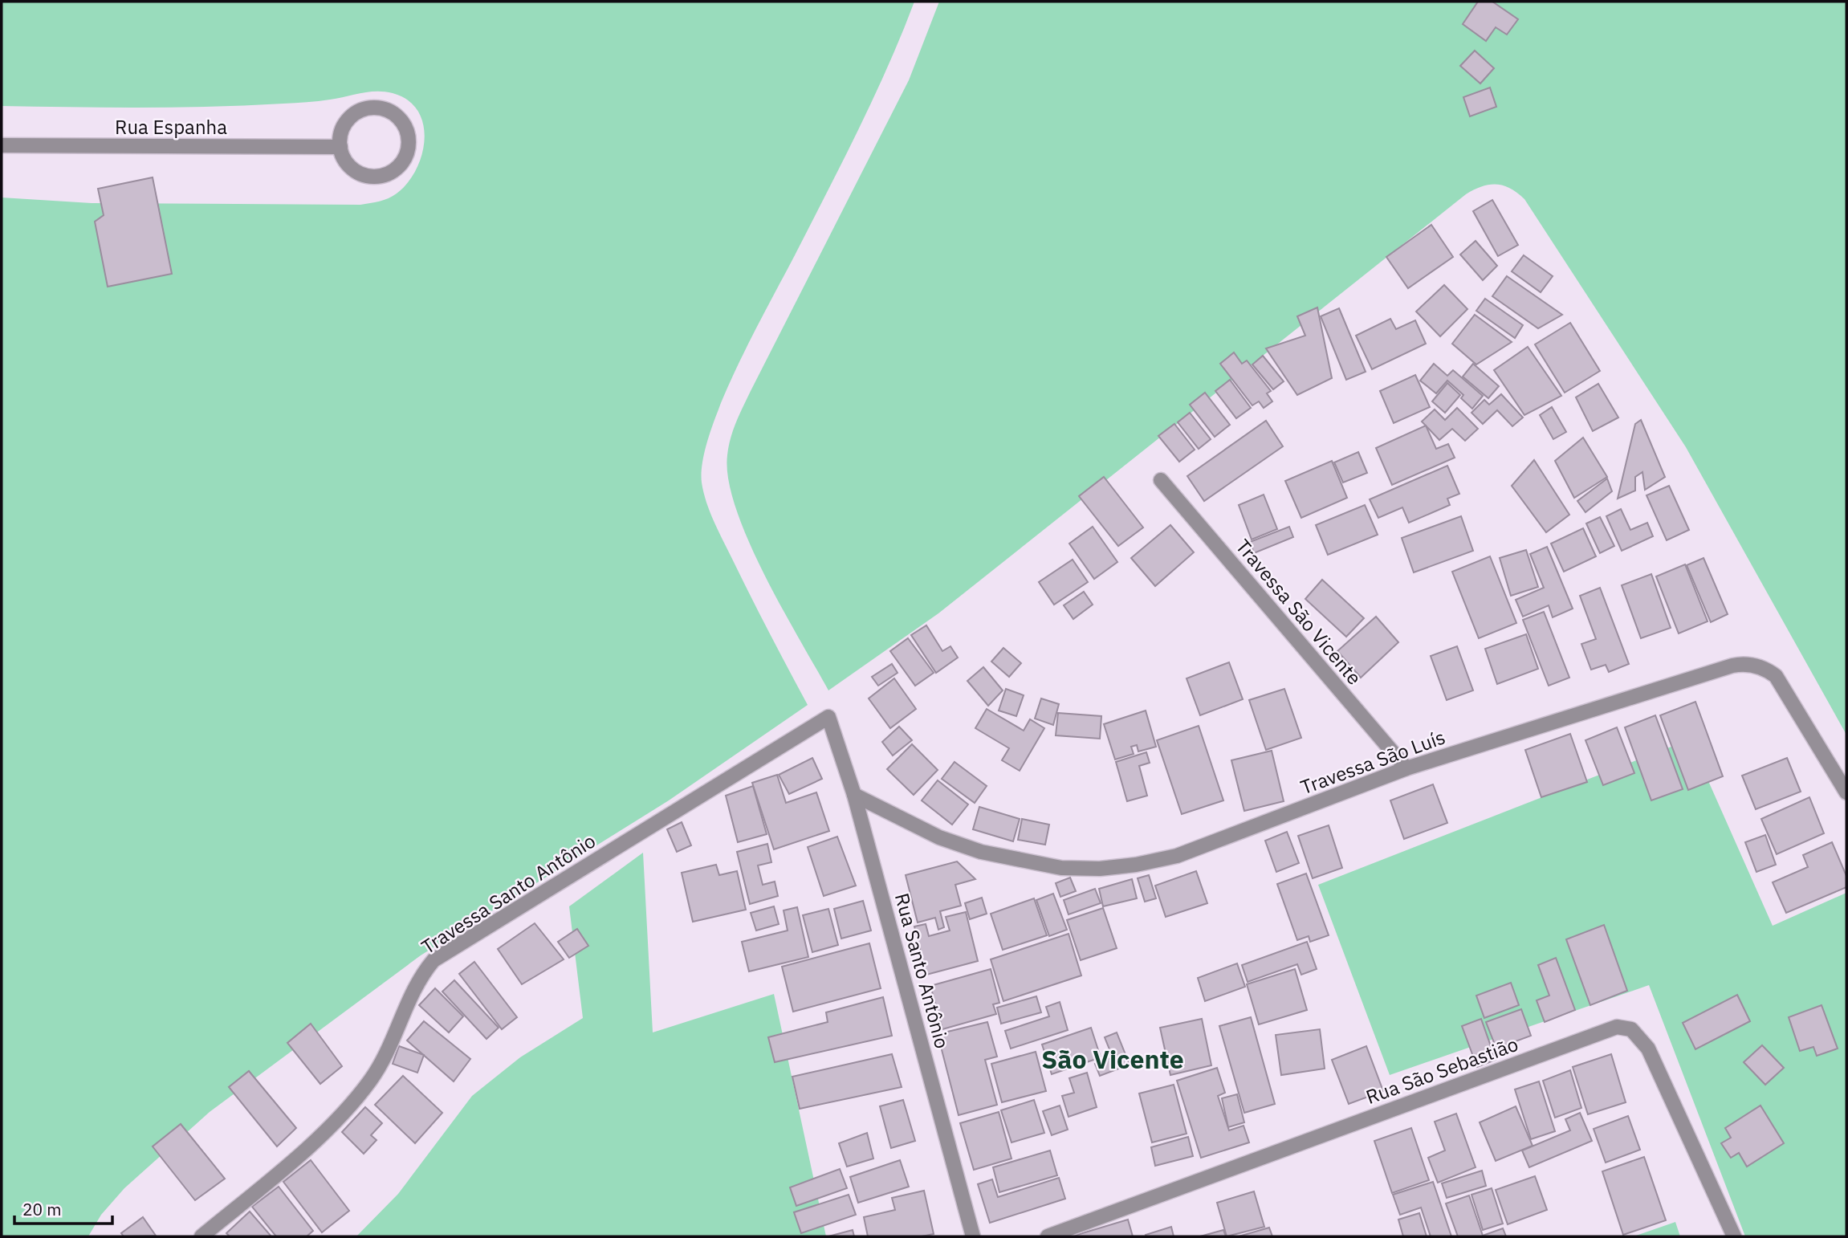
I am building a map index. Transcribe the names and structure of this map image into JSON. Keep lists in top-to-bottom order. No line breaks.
{"streets":{"street":["Rua Espanha","Travessa São Vicente","Travessa São Luís","Travessa Santo Antônio","Rua Santo Antônio","Rua São Sebastião"]},"crossings":[["Travessa São Vicente","Travessa São Luís"],["Travessa São Luís","Rua Santo Antônio"],["Travessa Santo Antônio","Rua Santo Antônio"]],"districts":["São Vicente"],"scale_bar":"20 m"}
